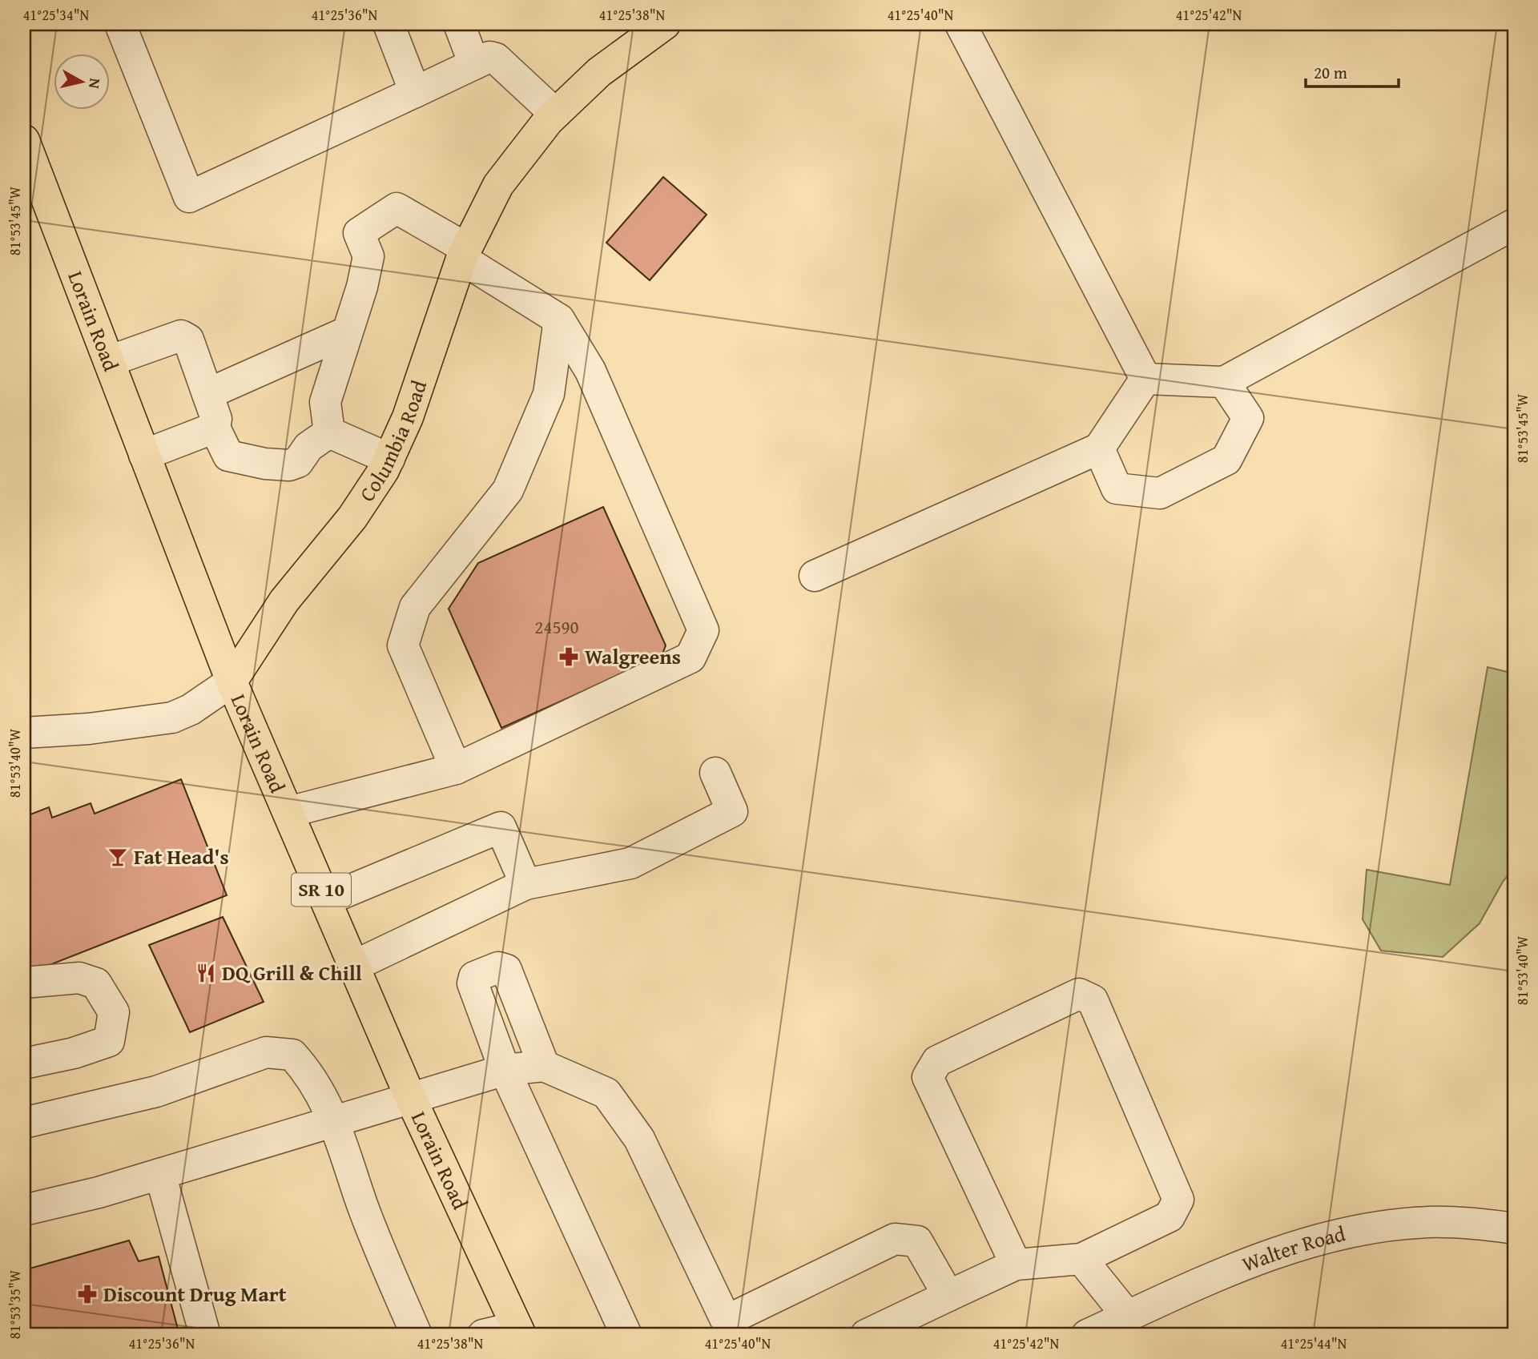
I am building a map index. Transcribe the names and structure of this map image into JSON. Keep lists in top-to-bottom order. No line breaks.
{"streets":{"main road":["Lorain Road","Columbia Road","SR 10"],"street":["Walter Road"]},"crossings":[["Lorain Road","Columbia Road"]],"places":{"pharmacy":["Walgreens","Discount Drug Mart"],"bar":["Fat Head's"],"restaurant":["DQ Grill & Chill"]},"house_numbers":["24590"],"scale_bar":"20 m","north":"right","coordinates":["41°25'34\"N","41°25'36\"N","41°25'38\"N","41°25'40\"N","41°25'42\"N","81°53'45\"W","81°53'40\"W","81°53'35\"W","41°25'44\"N"]}
